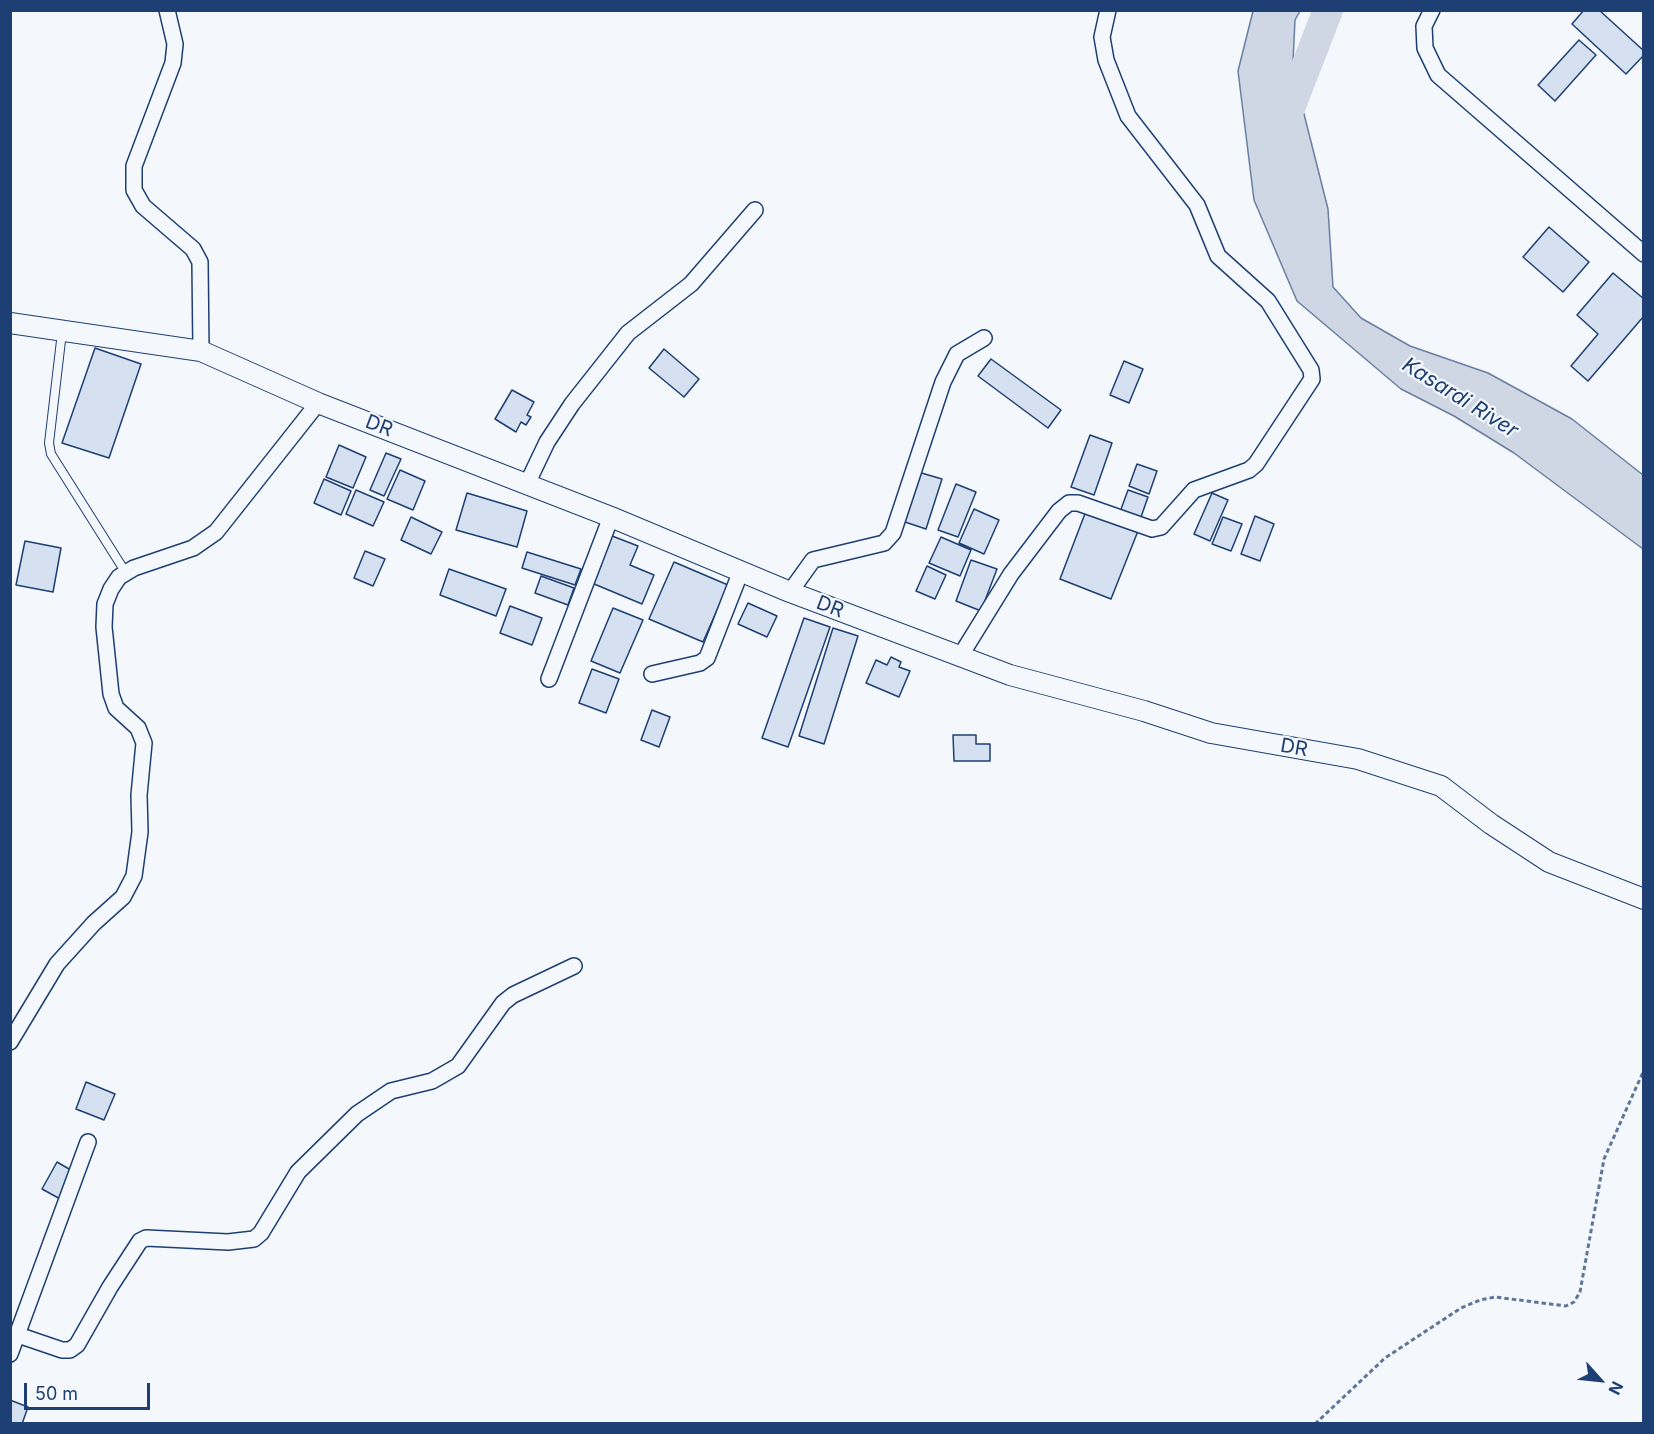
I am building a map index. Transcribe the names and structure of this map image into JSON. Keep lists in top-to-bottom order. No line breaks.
{"streets":{"street":["DR"]},"water":["Kasardi River"],"scale_bar":"50 m","north":"bottom right"}
